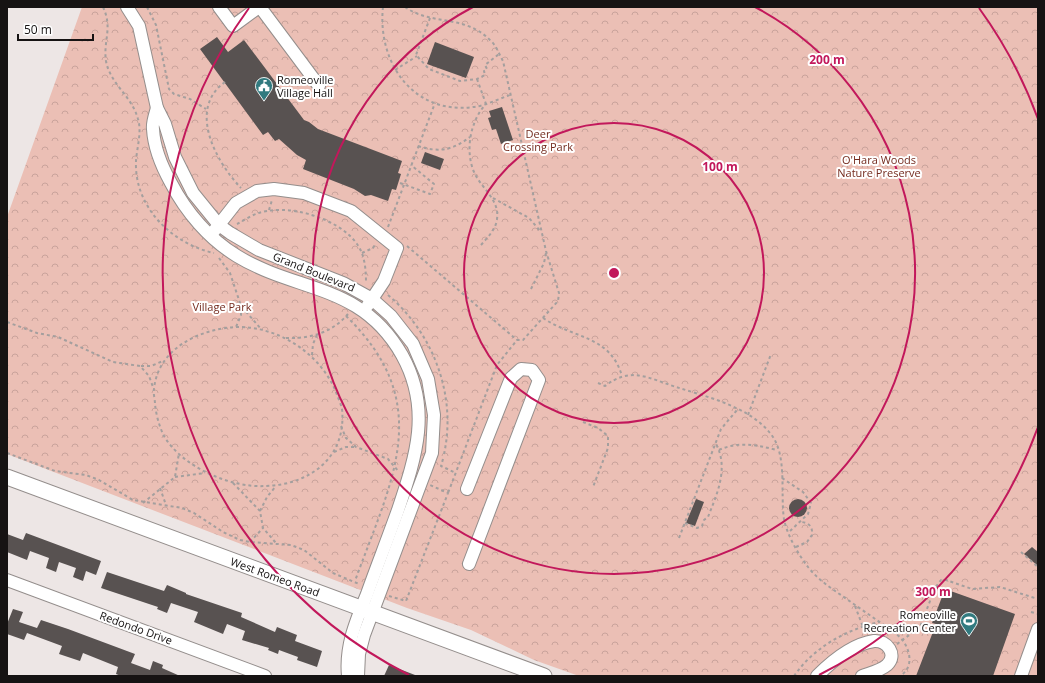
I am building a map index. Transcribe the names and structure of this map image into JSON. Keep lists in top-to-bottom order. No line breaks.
{"streets":{"main road":["West Romeo Road"],"street":["Grand Boulevard","Redondo Drive"]},"crossings":[["Grand Boulevard","West Romeo Road"]],"parks":["Deer Crossing Park","O'Hara Woods Nature Preserve","Village Park"],"places":{"public building":["Romeoville Village Hall"],"sports":["Romeoville Recreation Center"]},"scale_bar":"50 m","rings":["200 m","100 m","300 m"]}
